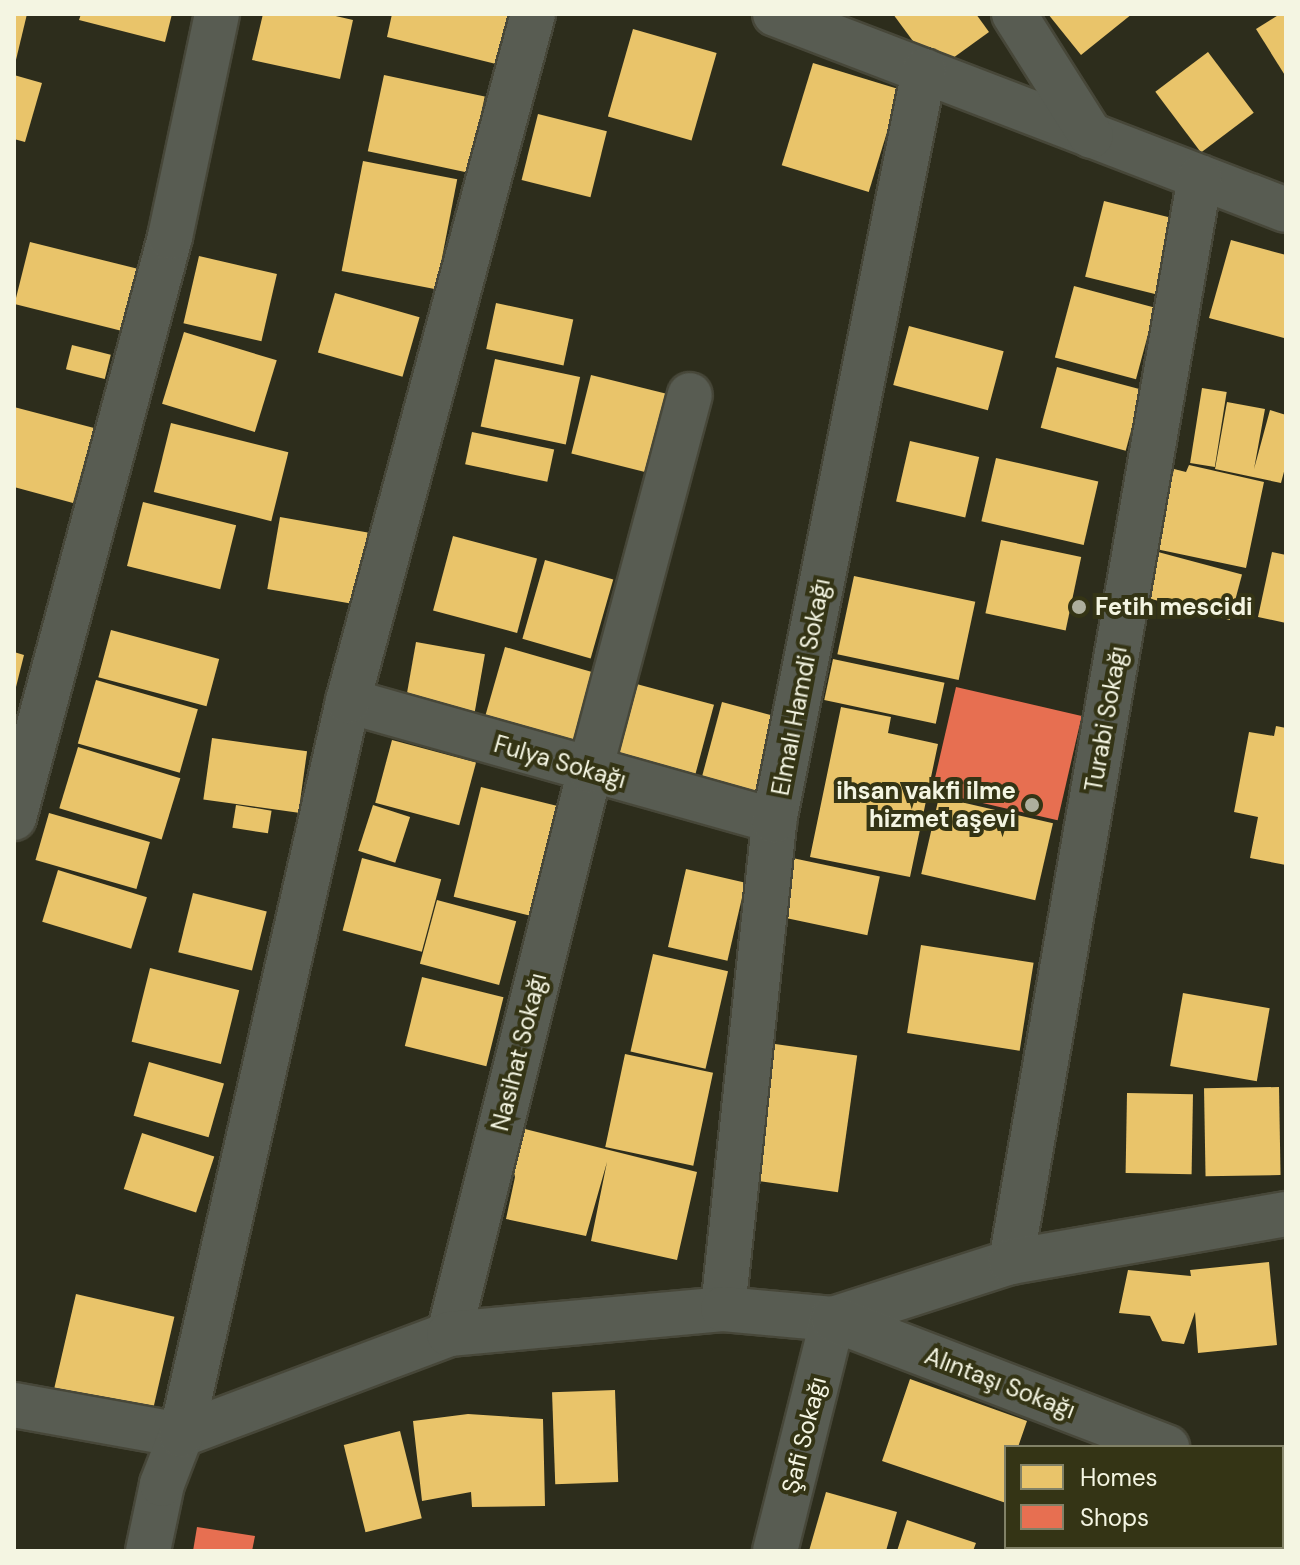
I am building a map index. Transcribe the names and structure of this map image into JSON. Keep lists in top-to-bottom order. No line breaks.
{"streets":{"street":["Elmalı Hamdi Sokağı","Turabi Sokağı","Fulya Sokağı","Nasihat Sokağı","Alıntaşı Sokağı","Şafi Sokağı"]},"crossings":[["Elmalı Hamdi Sokağı","Fulya Sokağı"],["Fulya Sokağı","Nasihat Sokağı"],["Alıntaşı Sokağı","Şafi Sokağı"]],"places":["Fetih mescidi","ihsan vakfi ilme hizmet aşevi"],"legend":["Homes","Shops"]}
